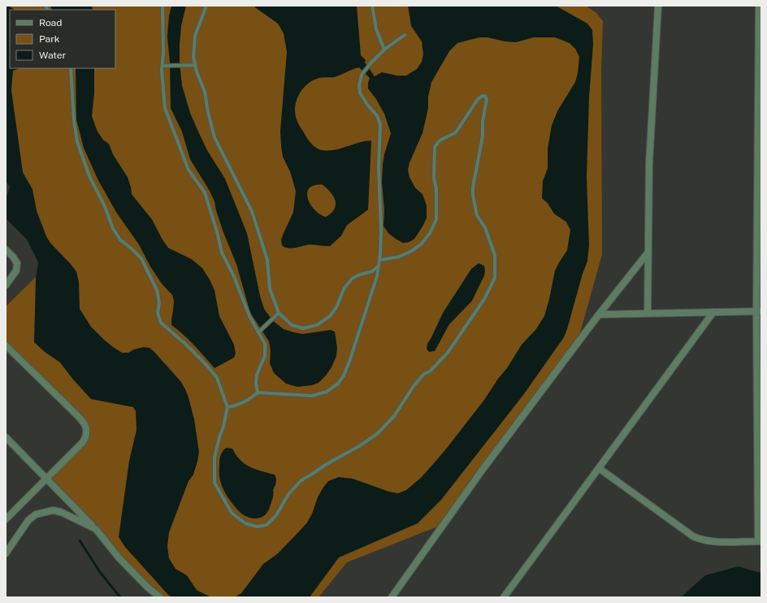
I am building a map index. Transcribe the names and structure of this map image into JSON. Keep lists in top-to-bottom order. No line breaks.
{"legend":["Road","Park","Water"]}
